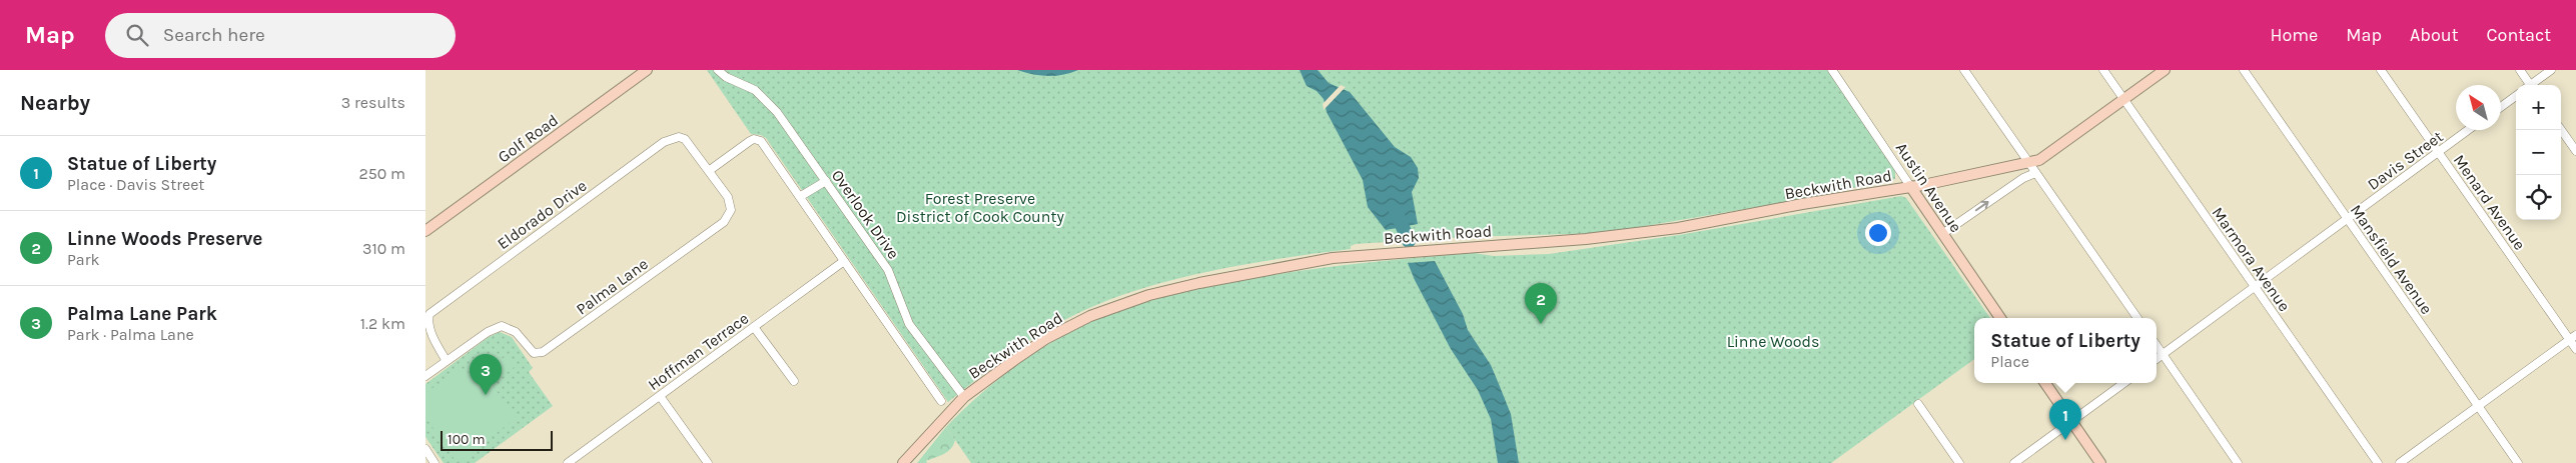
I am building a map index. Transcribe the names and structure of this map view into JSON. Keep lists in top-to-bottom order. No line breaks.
{"streets":{"street":["Golf Road","Davis Street","Beckwith Road","Austin Avenue","Menard Avenue","Eldorado Drive","Overlook Drive","Marmora Avenue","Mansfield Avenue","Palma Lane","Hoffman Terrace"]},"crossings":[["Davis Street","Menard Avenue"],["Davis Street","Marmora Avenue"],["Davis Street","Mansfield Avenue"],["Beckwith Road","Austin Avenue"],["Beckwith Road","Overlook Drive"],["Beckwith Road","Marmora Avenue"],["Eldorado Drive","Palma Lane"]],"parks":["Forest Preserve District of Cook County","Linne Woods"],"scale_bar":"100 m","north":"top left","page":{"header":"Map","search":"Search here","nav":["Home","Map","About","Contact"],"heading":["Nearby","3 results"],"map_buttons":["+","−"],"list":[{"mark":"1","name":"Statue of Liberty","note":"Place · Davis Street","value":"250 m"},{"mark":"2","name":"Linne Woods Preserve","note":"Park","value":"310 m"},{"mark":"3","name":"Palma Lane Park","note":"Park · Palma Lane","value":"1.2 km"}],"pins":["2","3","1"],"popup":["Statue of Liberty","Place"],"scale":"100 m"}}
